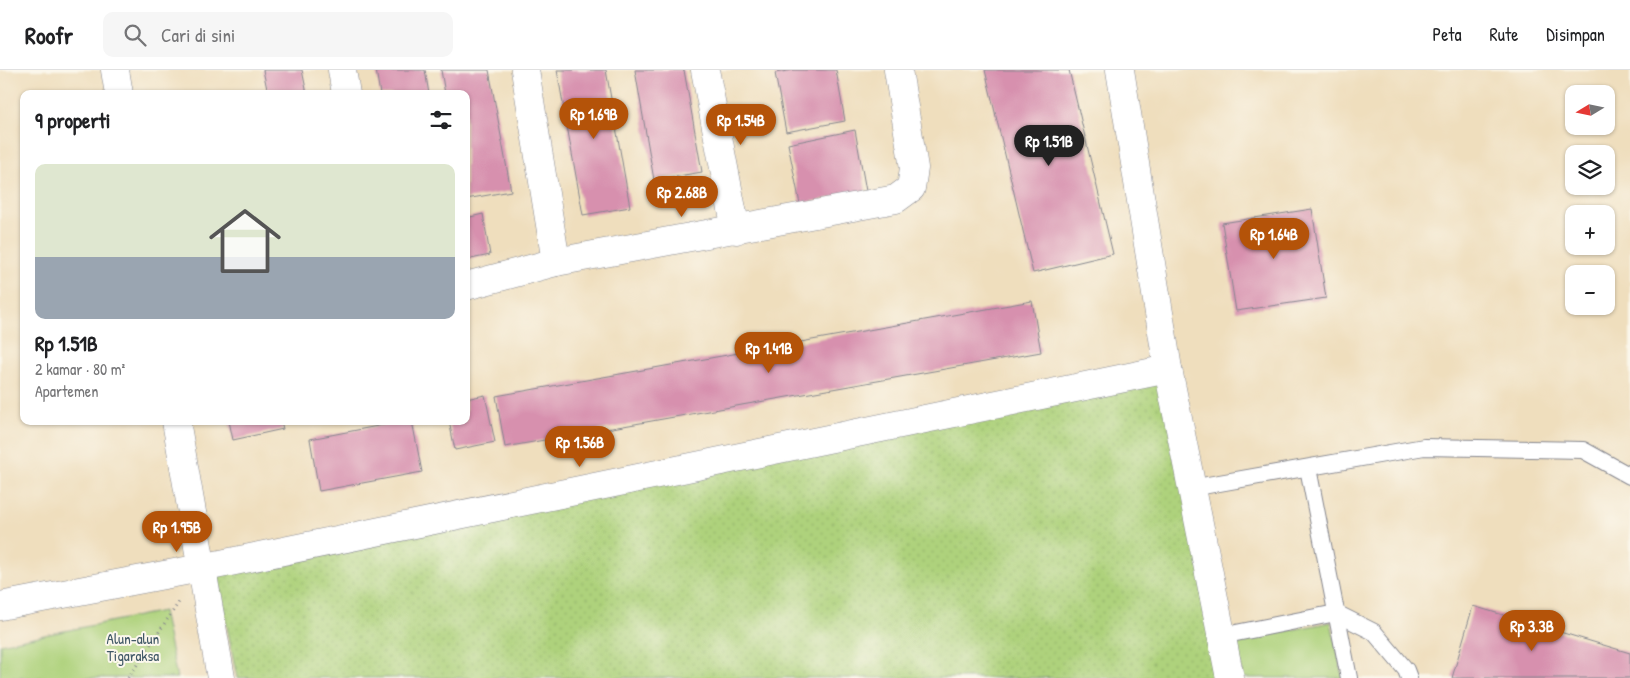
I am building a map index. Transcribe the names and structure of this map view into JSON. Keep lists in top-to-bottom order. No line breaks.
{"parks":["Alun-alun Tigaraksa"],"north":"left","page":{"header":"Roofr","search":"Cari di sini","nav":["Peta","Rute","Disimpan"],"map_buttons":["+","−"],"heading":"9 properti","price":["Rp 1.69B","Rp 1.54B","Rp 1.51B","Rp 2.68B","Rp 1.64B","Rp 1.41B","Rp 1.56B","Rp 1.95B","Rp 3.3B"],"list":[{"name":"Rp 1.51B","note":"2 kamar · 80 m² · Apartemen"}]}}
